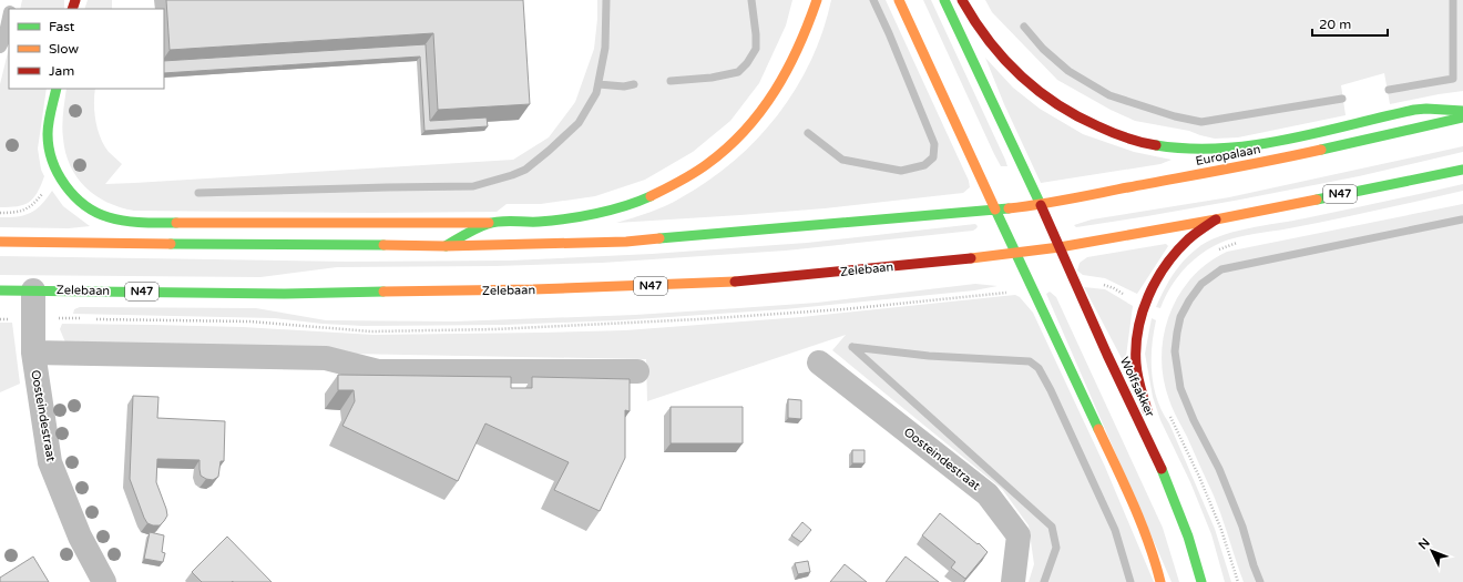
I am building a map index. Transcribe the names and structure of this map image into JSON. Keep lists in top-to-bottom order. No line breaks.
{"streets":{"main road":["Europalaan","N47","Zelebaan","Wolfsakker"],"street":["Oosteindestraat"]},"crossings":[["Europalaan","Wolfsakker"],["N47","Zelebaan"],["N47","Wolfsakker"],["Zelebaan","Oosteindestraat"]],"legend":["Fast","Slow","Jam"],"scale_bar":"20 m","north":"top left"}
